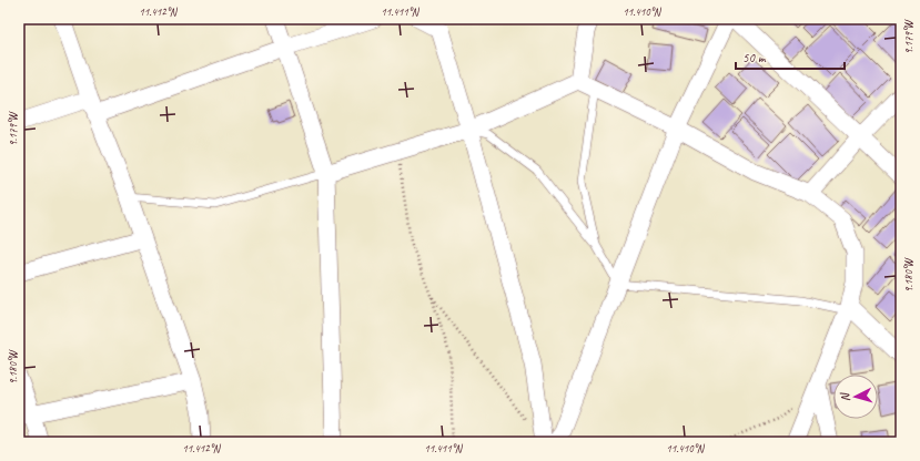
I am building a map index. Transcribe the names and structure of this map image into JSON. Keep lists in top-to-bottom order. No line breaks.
{"scale_bar":"50 m","north":"left","coordinates":["11.412°N","11.411°N","11.410°N","9.179°W","9.180°W"]}
